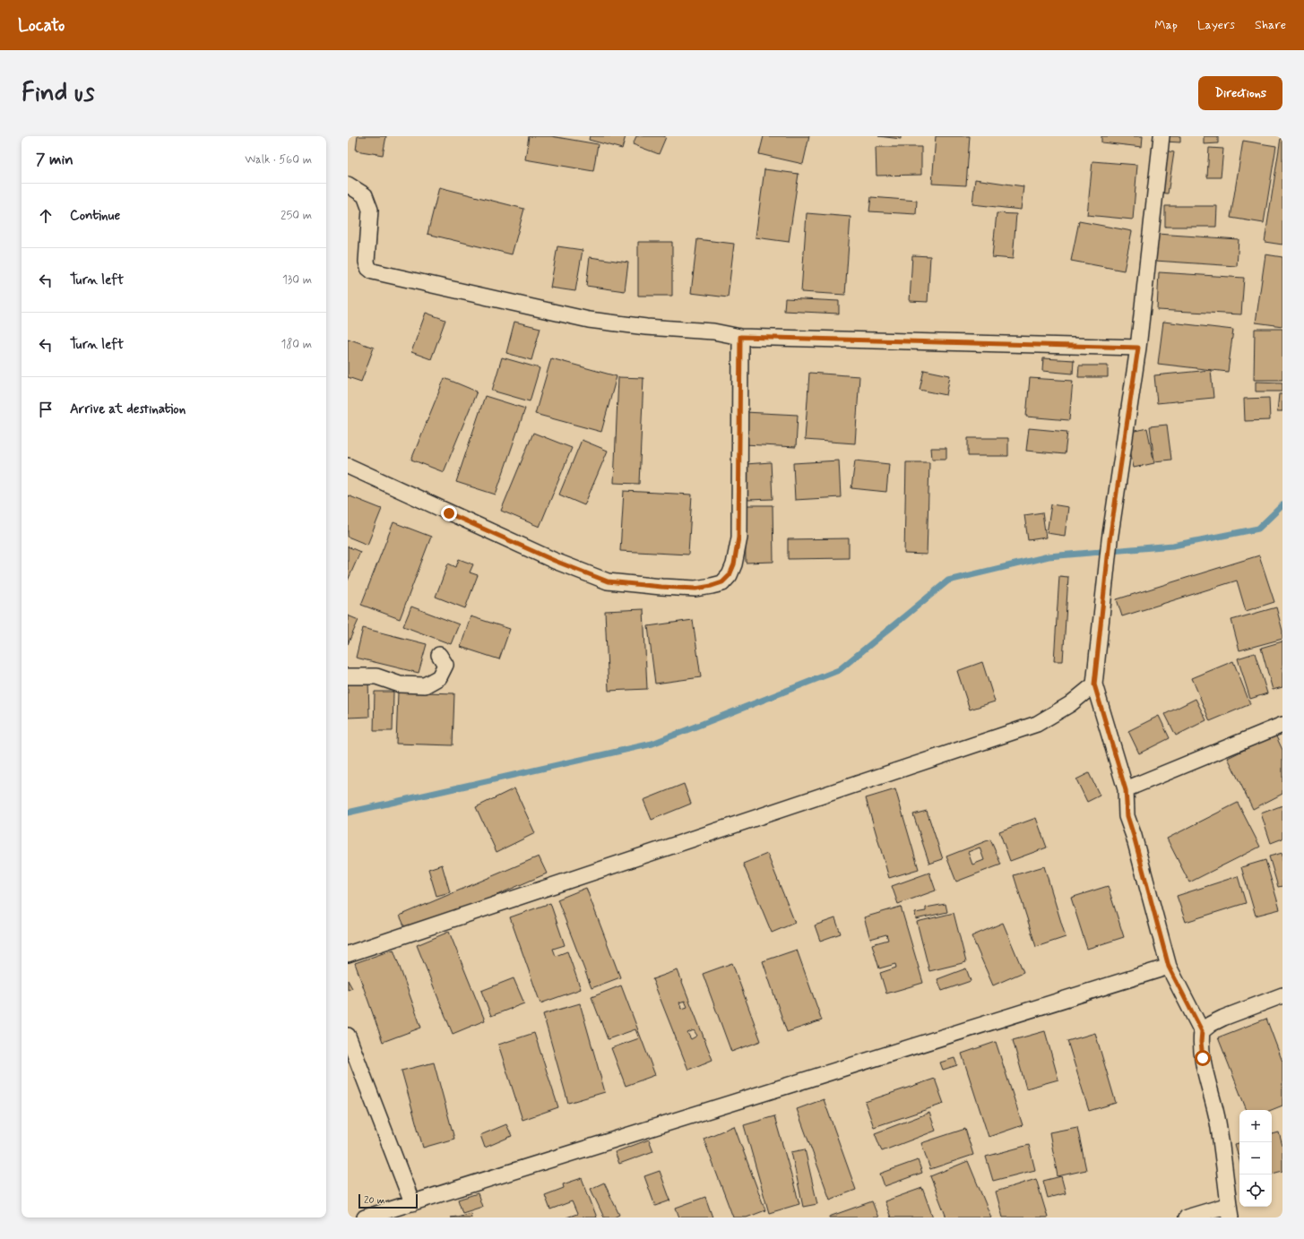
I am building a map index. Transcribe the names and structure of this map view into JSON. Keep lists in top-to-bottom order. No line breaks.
{"scale_bar":"20 m","page":{"header":"Locato","nav":["Map","Layers","Share"],"buttons":"Directions","title":"Find us","heading":["7 min","Walk · 560 m"],"list":[["Continue","250 m"],["Turn left","130 m"],["Turn left","180 m"],"Arrive at destination"],"map_buttons":["+","−"],"scale":"20 m"}}
